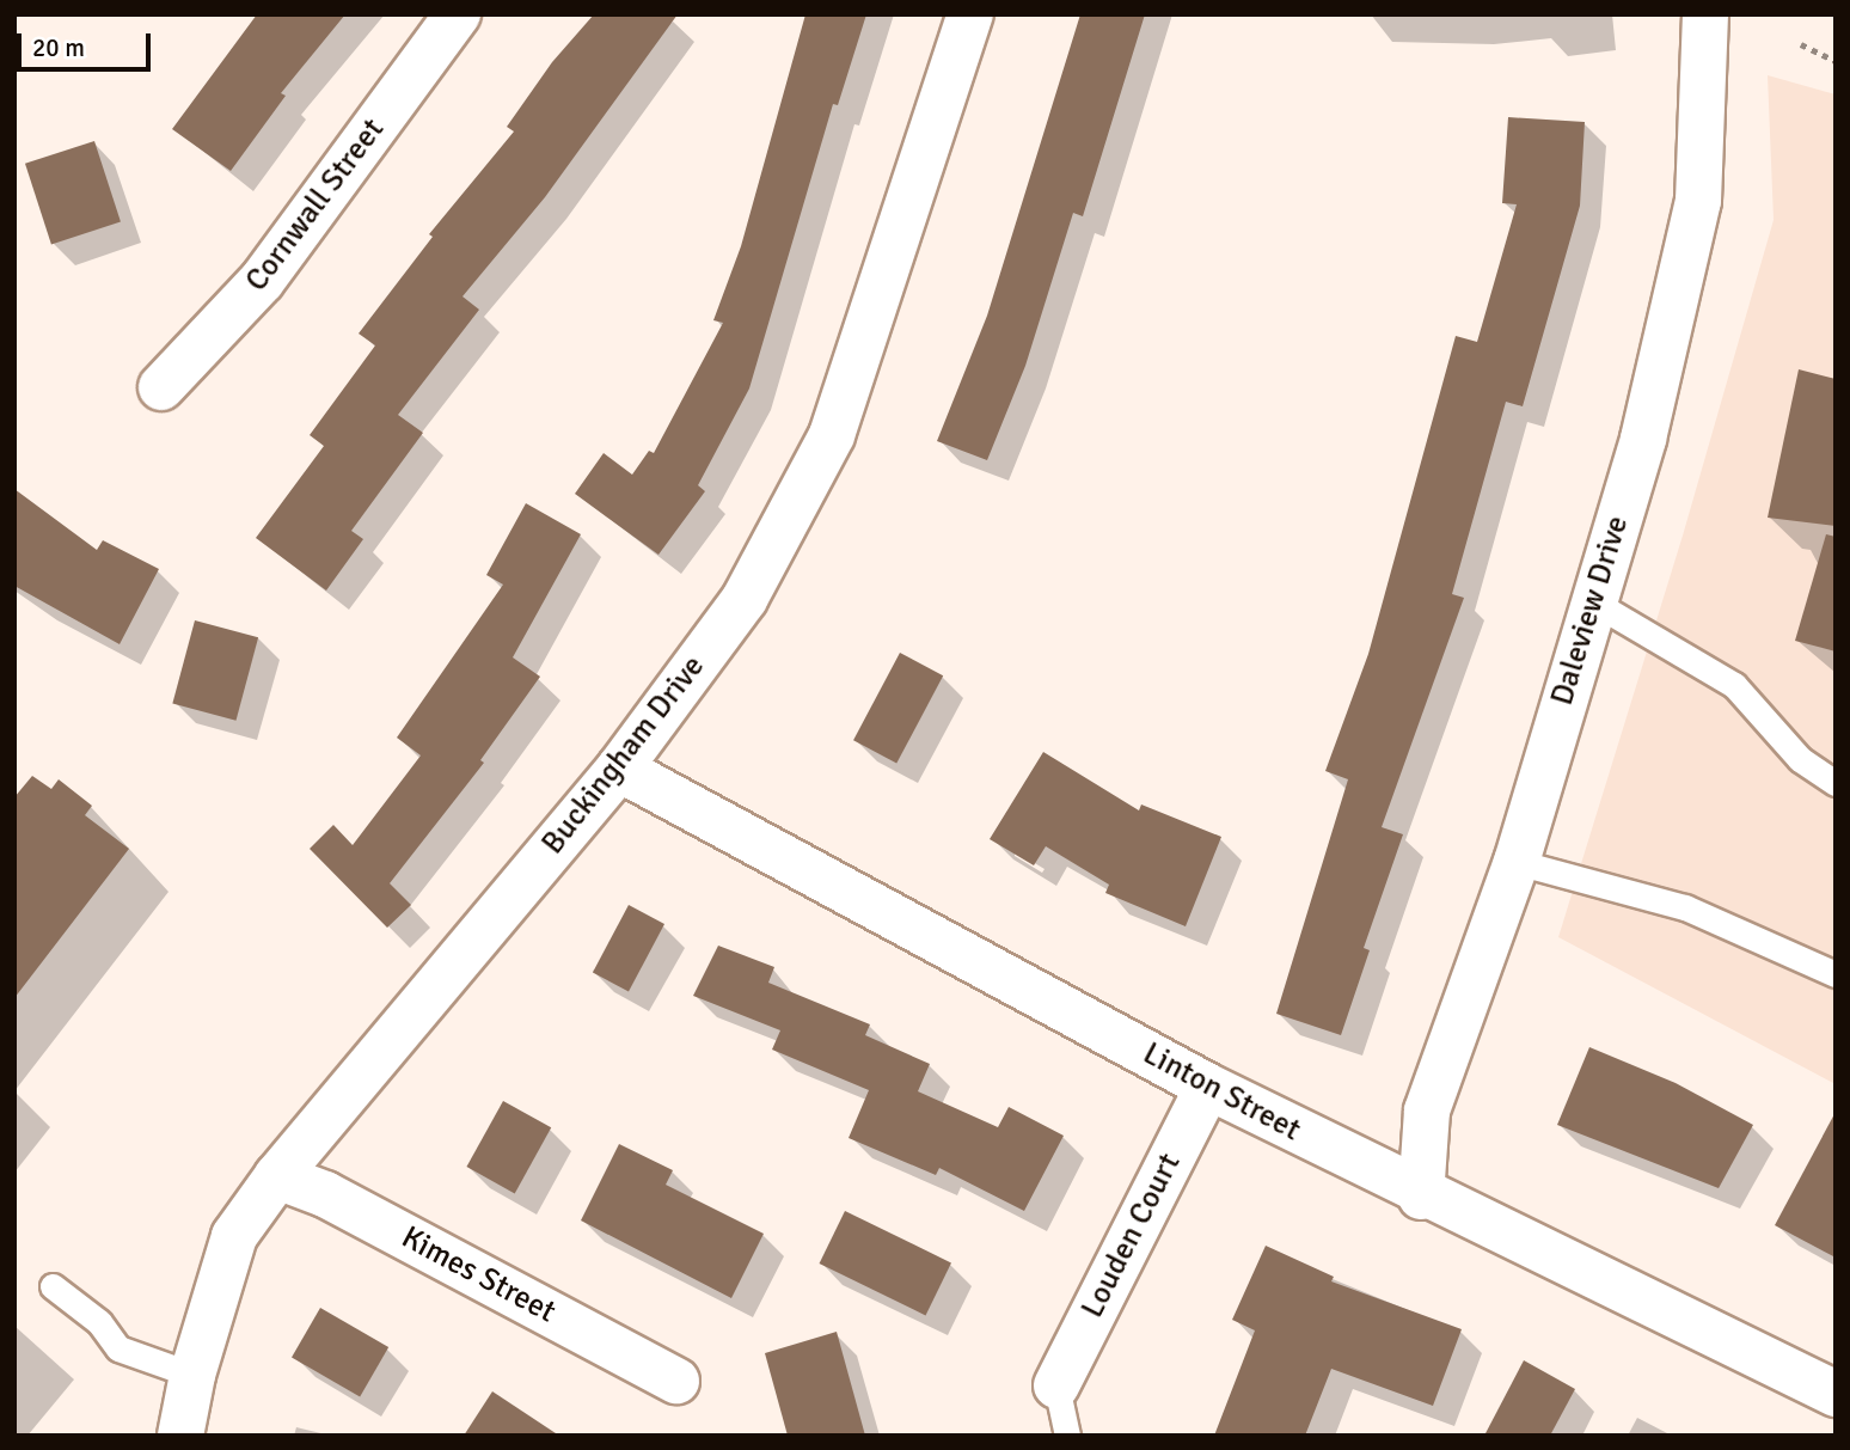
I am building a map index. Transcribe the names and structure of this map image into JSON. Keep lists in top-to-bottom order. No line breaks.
{"streets":{"street":["Cornwall Street","Daleview Drive","Buckingham Drive","Linton Street","Louden Court","Kimes Street"]},"crossings":[["Daleview Drive","Linton Street"],["Buckingham Drive","Linton Street"],["Buckingham Drive","Kimes Street"],["Linton Street","Louden Court"]],"scale_bar":"20 m"}
